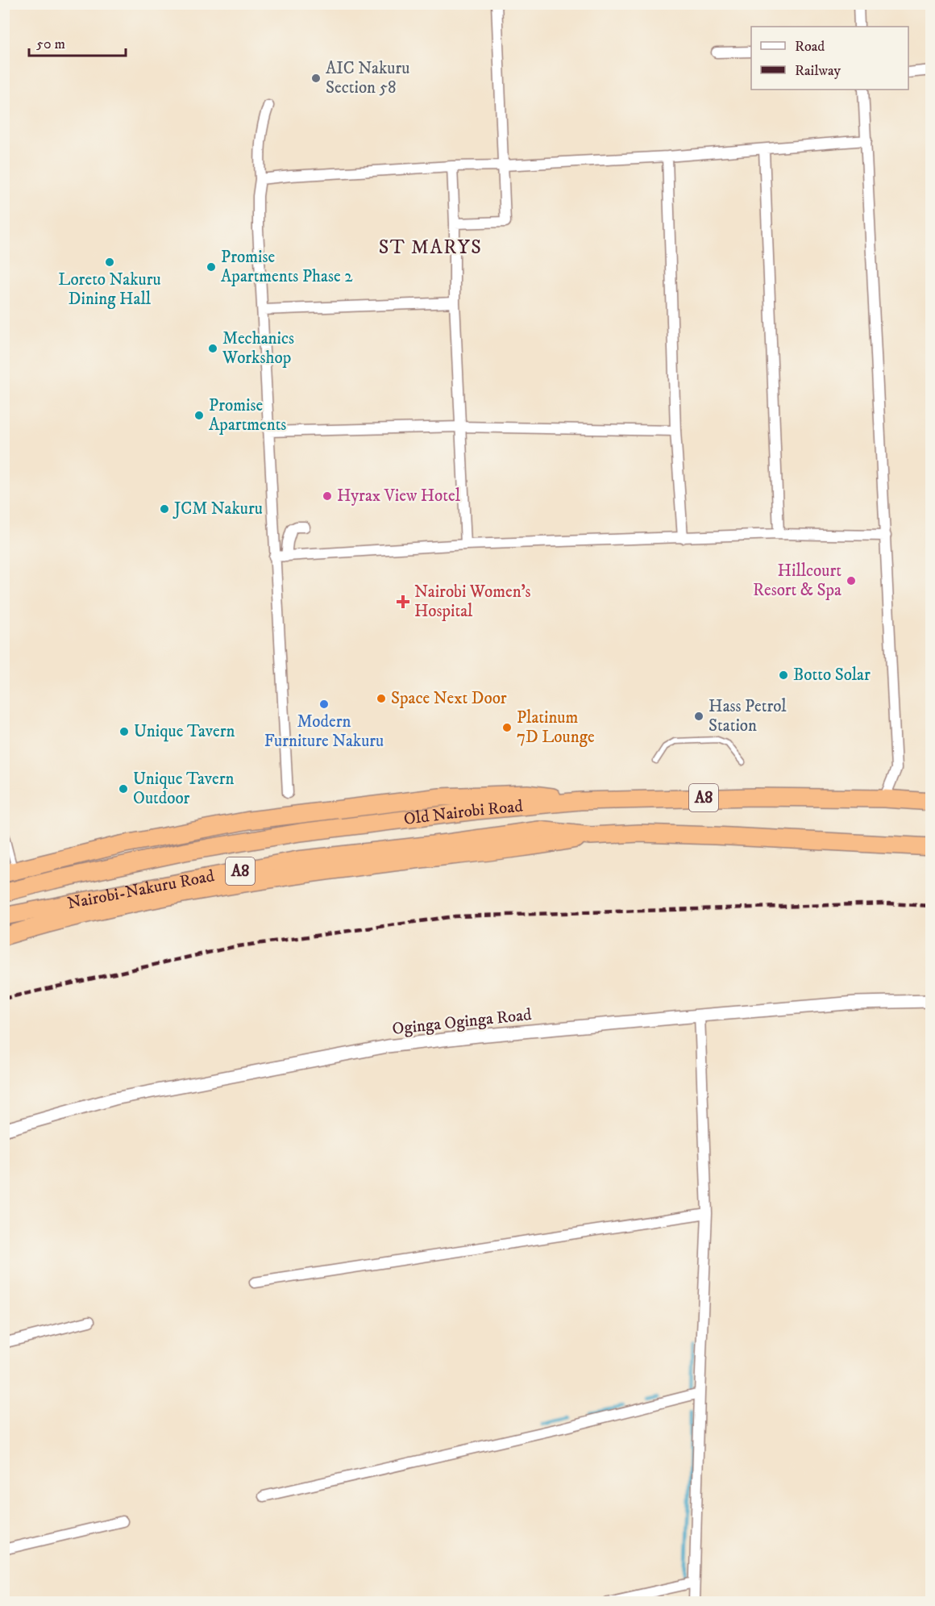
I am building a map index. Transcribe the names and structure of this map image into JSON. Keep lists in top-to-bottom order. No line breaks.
{"streets":{"highway":["A8","Old Nairobi Road","Nairobi-Nakuru Road"],"street":["Oginga Oginga Road"]},"crossings":[["Old Nairobi Road","Nairobi-Nakuru Road"]],"districts":["ST MARYS"],"places":{"other":["AIC Nakuru Section 58","Loreto Nakuru Dining Hall","Promise Apartments Phase 2","Mechanics Workshop","Promise Apartments","Hyrax View Hotel","JCM Nakuru","Hillcourt Resort & Spa","Botto Solar","Space Next Door","Modern Furniture Nakuru","Hass Petrol Station","Platinum 7D Lounge","Unique Tavern","Unique Tavern Outdoor"],"health":["Nairobi Women's Hospital"]},"legend":["Road","Railway"],"scale_bar":"50 m"}
